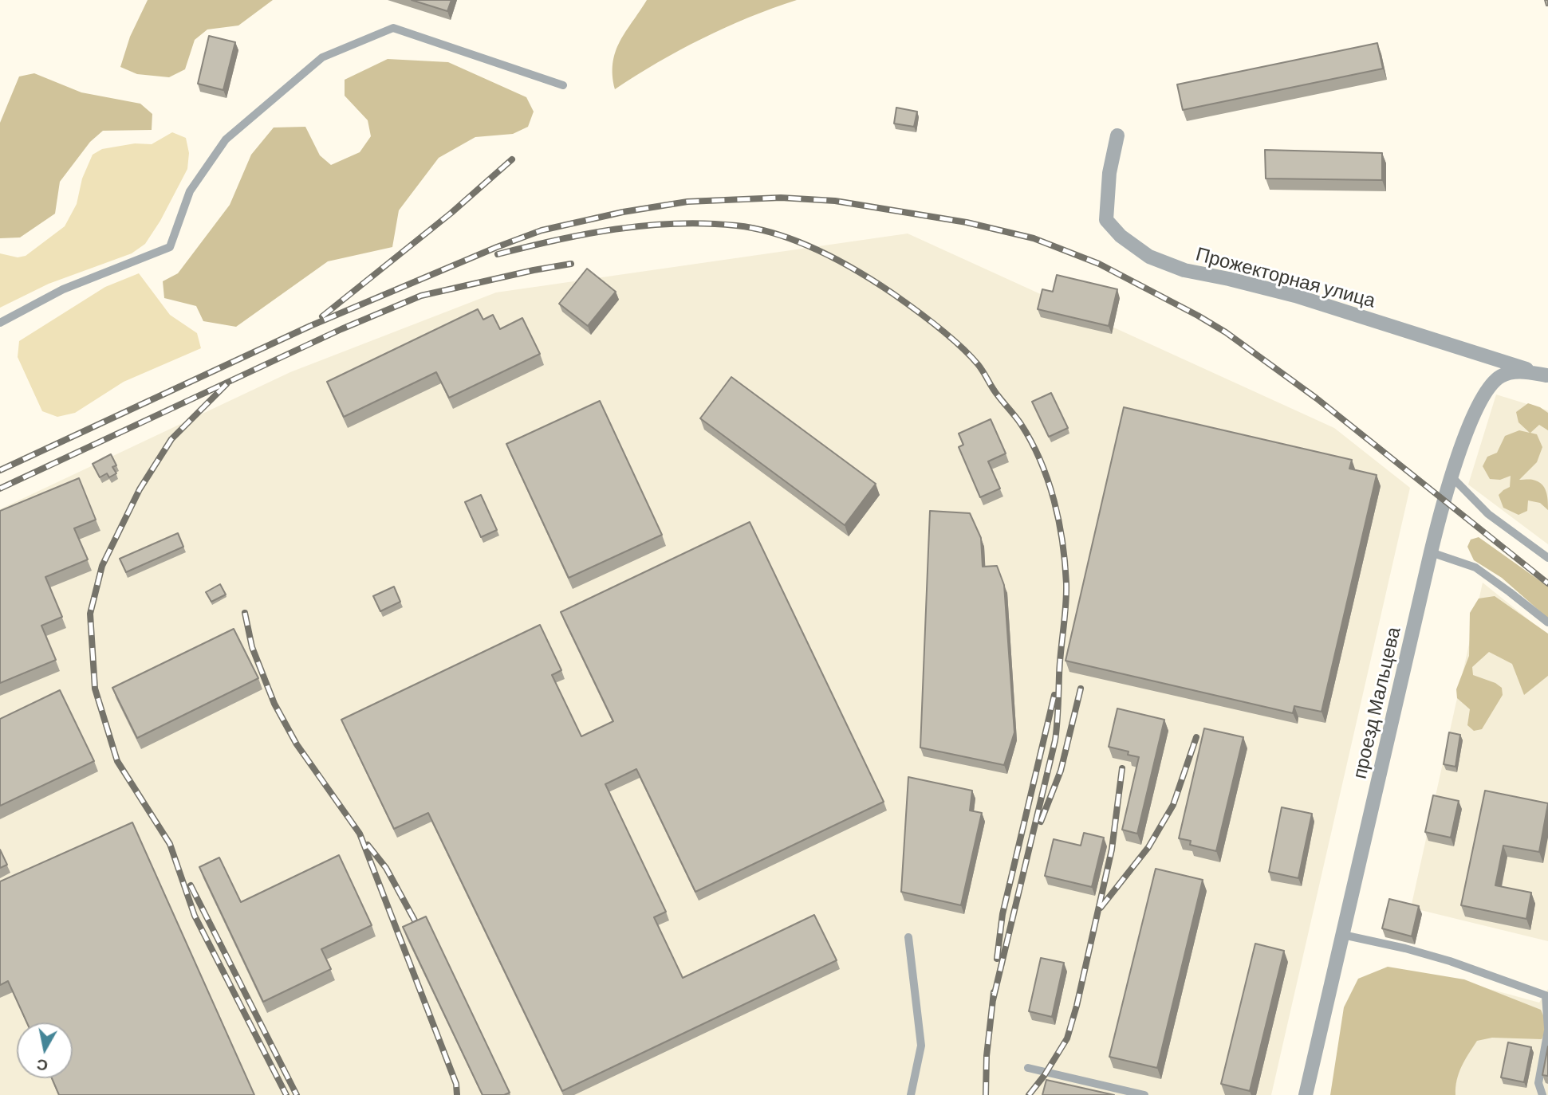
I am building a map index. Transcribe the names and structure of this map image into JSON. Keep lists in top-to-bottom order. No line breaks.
{"streets":{"street":["Прожекторная улица","проезд Мальцева"]},"crossings":[["Прожекторная улица","проезд Мальцева"]],"north":"bottom"}
